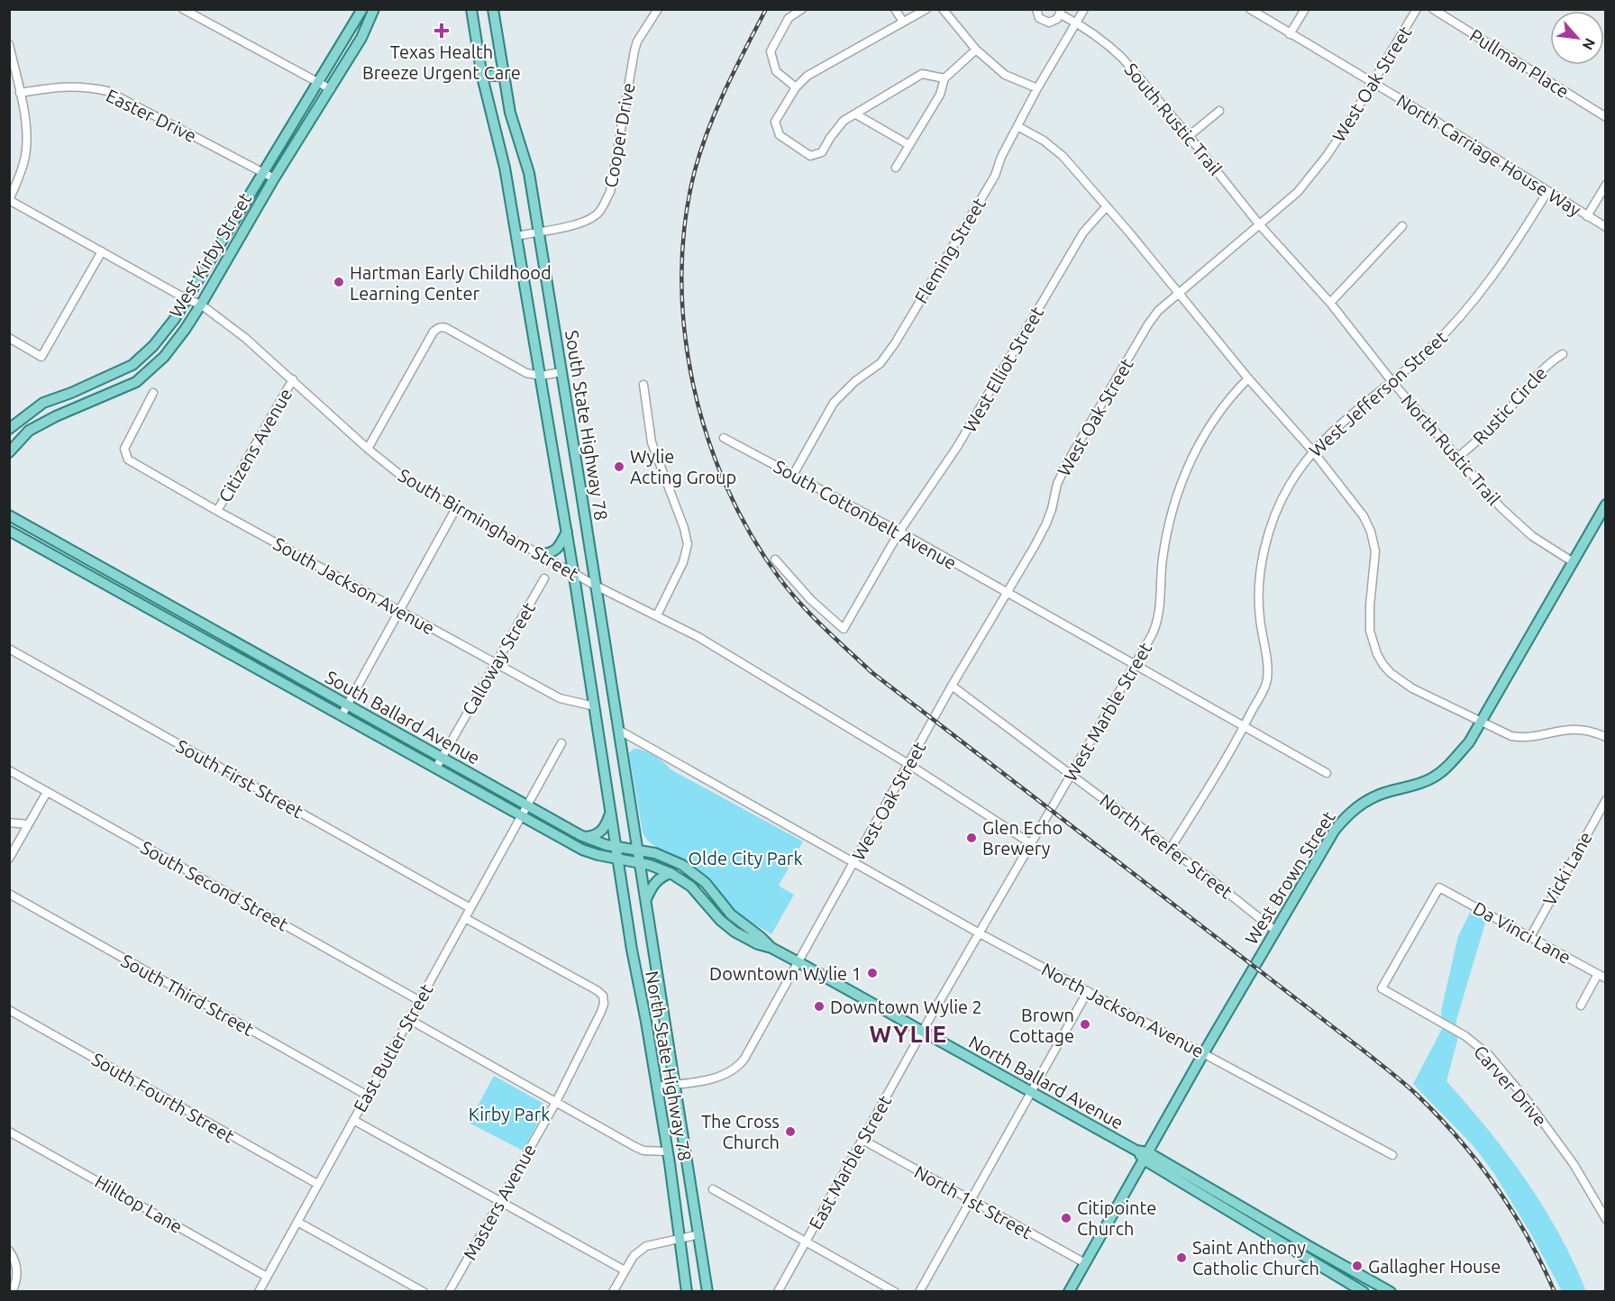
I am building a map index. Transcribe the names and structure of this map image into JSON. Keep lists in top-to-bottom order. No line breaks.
{"streets":{"main road":["West Kirby Street","South State Highway 78","South Ballard Avenue","West Brown Street","North State Highway 78","North Ballard Avenue"],"street":["Pullman Place","West Oak Street","Easter Drive","South Rustic Trail","Cooper Drive","North Carriage House Way","Fleming Street","West Elliot Street","West Jefferson Street","Rustic Circle","Citizens Avenue","North Rustic Trail","South Cottonbelt Avenue","South Birmingham Street","South Jackson Avenue","Calloway Street","West Marble Street","South First Street","North Keefer Street","Vicki Lane","South Second Street","Da Vinci Lane","South Third Street","North Jackson Avenue","East Butler Street","Carver Drive","South Fourth Street","East Marble Street","Masters Avenue","North 1st Street","Hilltop Lane"]},"crossings":[["West Oak Street","South Rustic Trail"],["West Oak Street","North Carriage House Way"],["West Oak Street","North Rustic Trail"],["West Oak Street","South Cottonbelt Avenue"],["West Oak Street","South Birmingham Street"],["West Oak Street","South Ballard Avenue"],["West Oak Street","North Keefer Street"],["West Oak Street","North Jackson Avenue"],["West Oak Street","North State Highway 78"],["West Oak Street","North Ballard Avenue"],["Easter Drive","West Kirby Street"],["South Rustic Trail","Fleming Street"],["South Rustic Trail","North Rustic Trail"],["Cooper Drive","South State Highway 78"],["North Carriage House Way","West Jefferson Street"],["Fleming Street","South Cottonbelt Avenue"],["West Kirby Street","South Birmingham Street"],["West Elliot Street","South Cottonbelt Avenue"],["West Jefferson Street","North Rustic Trail"],["West Jefferson Street","South Cottonbelt Avenue"],["West Jefferson Street","North Keefer Street"],["Rustic Circle","North Rustic Trail"],["South State Highway 78","South Birmingham Street"],["South State Highway 78","South Jackson Avenue"],["South State Highway 78","South Ballard Avenue"],["South State Highway 78","North State Highway 78"],["Citizens Avenue","South Birmingham Street"],["Citizens Avenue","South Jackson Avenue"],["North Rustic Trail","West Brown Street"],["South Cottonbelt Avenue","West Marble Street"],["South Birmingham Street","West Marble Street"],["South Jackson Avenue","Calloway Street"],["Calloway Street","South Ballard Avenue"],["West Marble Street","North Keefer Street"],["West Marble Street","North Jackson Avenue"],["West Marble Street","North Ballard Avenue"],["West Marble Street","East Marble Street"],["South Ballard Avenue","East Butler Street"],["South Ballard Avenue","North State Highway 78"],["South Ballard Avenue","North Ballard Avenue"],["South First Street","East Butler Street"],["North Keefer Street","West Brown Street"],["Vicki Lane","Da Vinci Lane"],["West Brown Street","North Jackson Avenue"],["West Brown Street","North Ballard Avenue"],["West Brown Street","North 1st Street"],["South Second Street","East Butler Street"],["Da Vinci Lane","Carver Drive"],["South Third Street","East Butler Street"],["East Butler Street","South Fourth Street"],["East Butler Street","Masters Avenue"],["East Butler Street","Hilltop Lane"],["North Ballard Avenue","East Marble Street"],["East Marble Street","North 1st Street"]],"districts":["WYLIE"],"parks":["Olde City Park","Kirby Park"],"places":{"health":["Texas Health Breeze Urgent Care"],"other":["Hartman Early Childhood Learning Center","Wylie Acting Group","Glen Echo Brewery","Downtown Wylie 1","Downtown Wylie 2","Brown Cottage","The Cross Church","Citipointe Church","Saint Anthony Catholic Church","Gallagher House"]},"north":"bottom right"}
